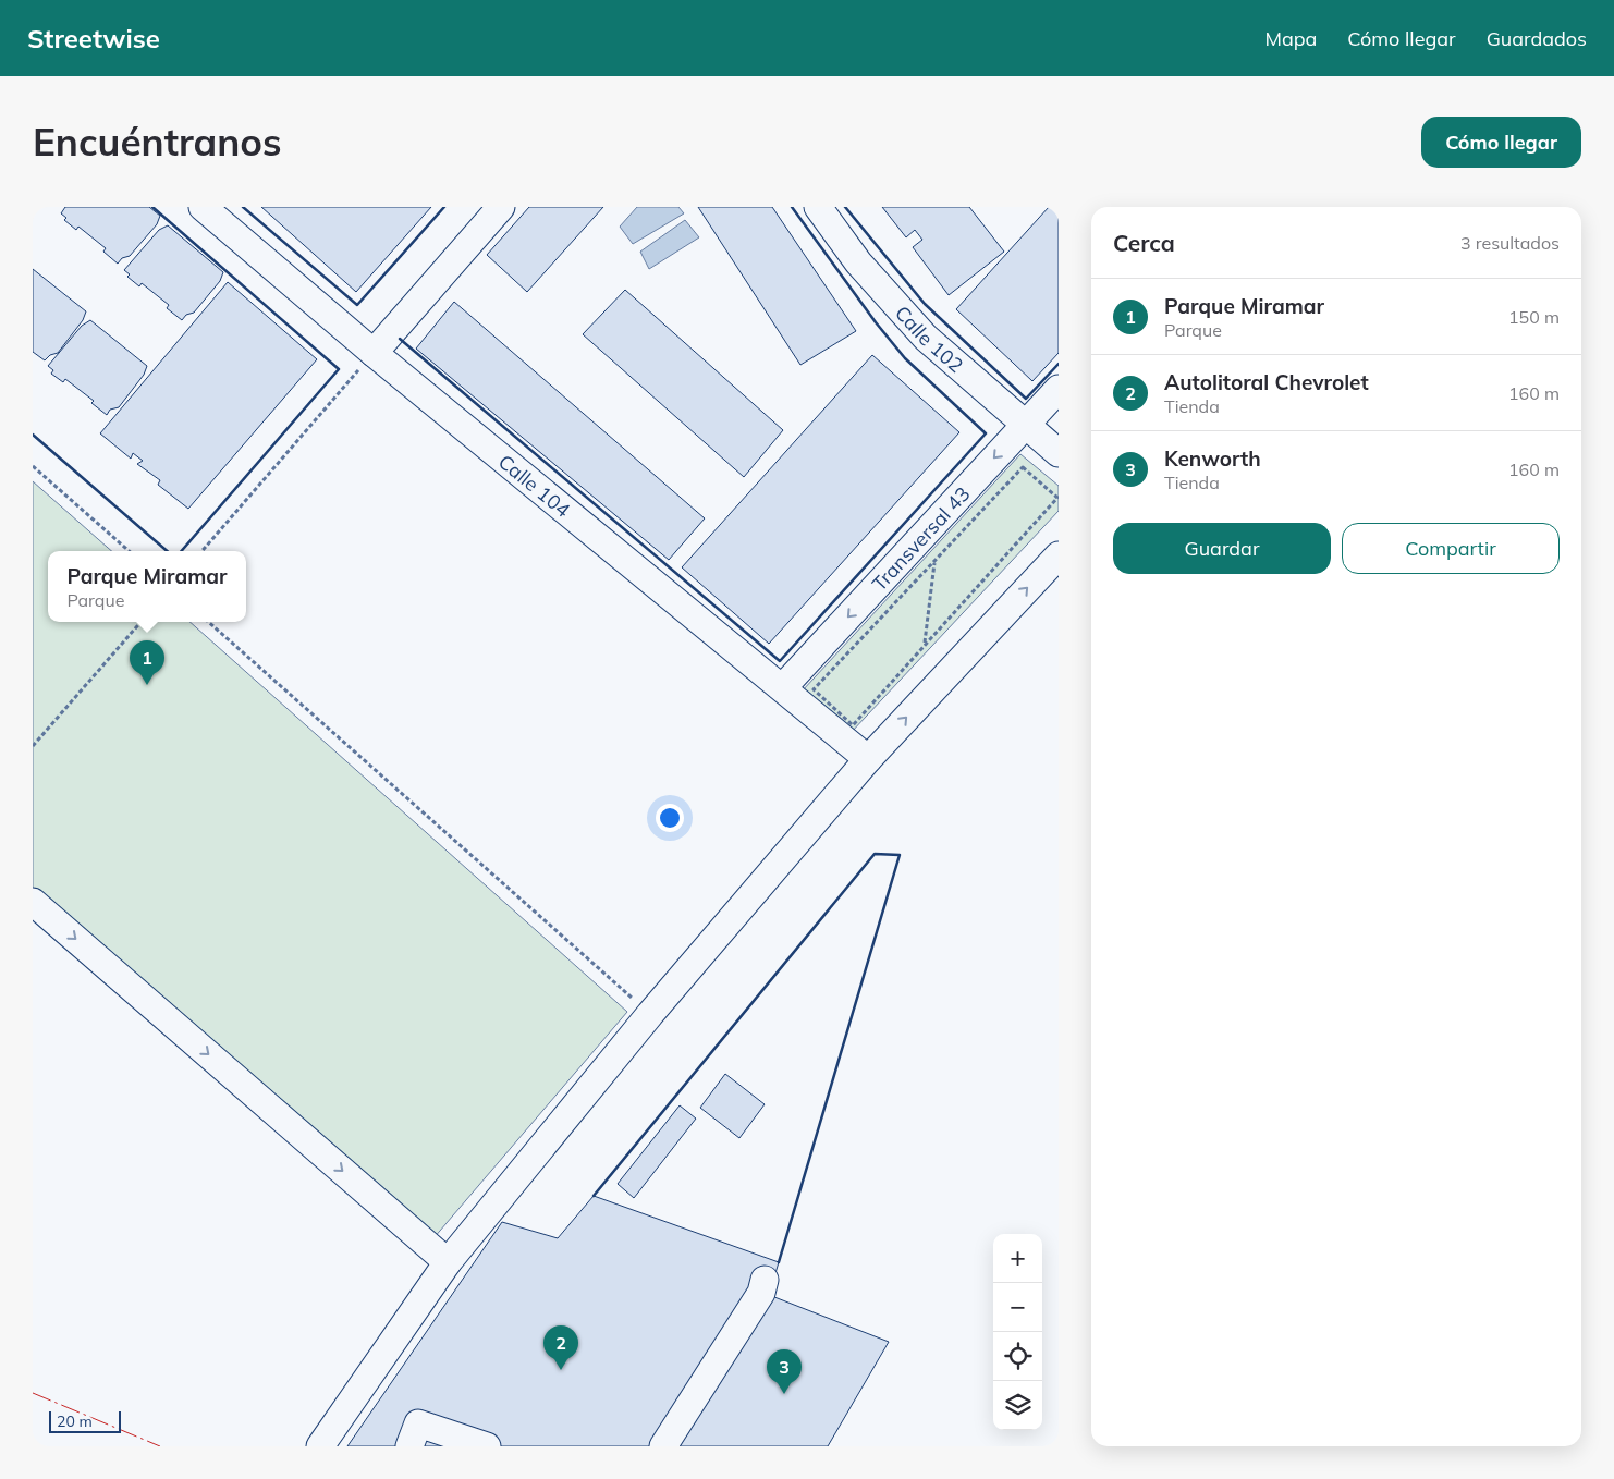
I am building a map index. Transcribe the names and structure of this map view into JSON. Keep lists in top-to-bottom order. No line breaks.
{"streets":{"street":["Calle 102","Calle 104","Transversal 43"]},"crossings":[["Calle 102","Transversal 43"],["Calle 104","Transversal 43"]],"scale_bar":"20 m","page":{"header":"Streetwise","nav":["Mapa","Cómo llegar","Guardados"],"buttons":["Cómo llegar",["Guardar","Compartir"]],"title":"Encuéntranos","heading":["Cerca","3 resultados"],"list":[{"mark":"1","name":"Parque Miramar","note":"Parque","value":"150 m"},{"mark":"2","name":"Autolitoral Chevrolet","note":"Tienda","value":"160 m"},{"mark":"3","name":"Kenworth","note":"Tienda","value":"160 m"}],"popup":["Parque Miramar","Parque"],"pins":["1","2","3"],"map_buttons":["+","−"],"scale":"20 m"}}
